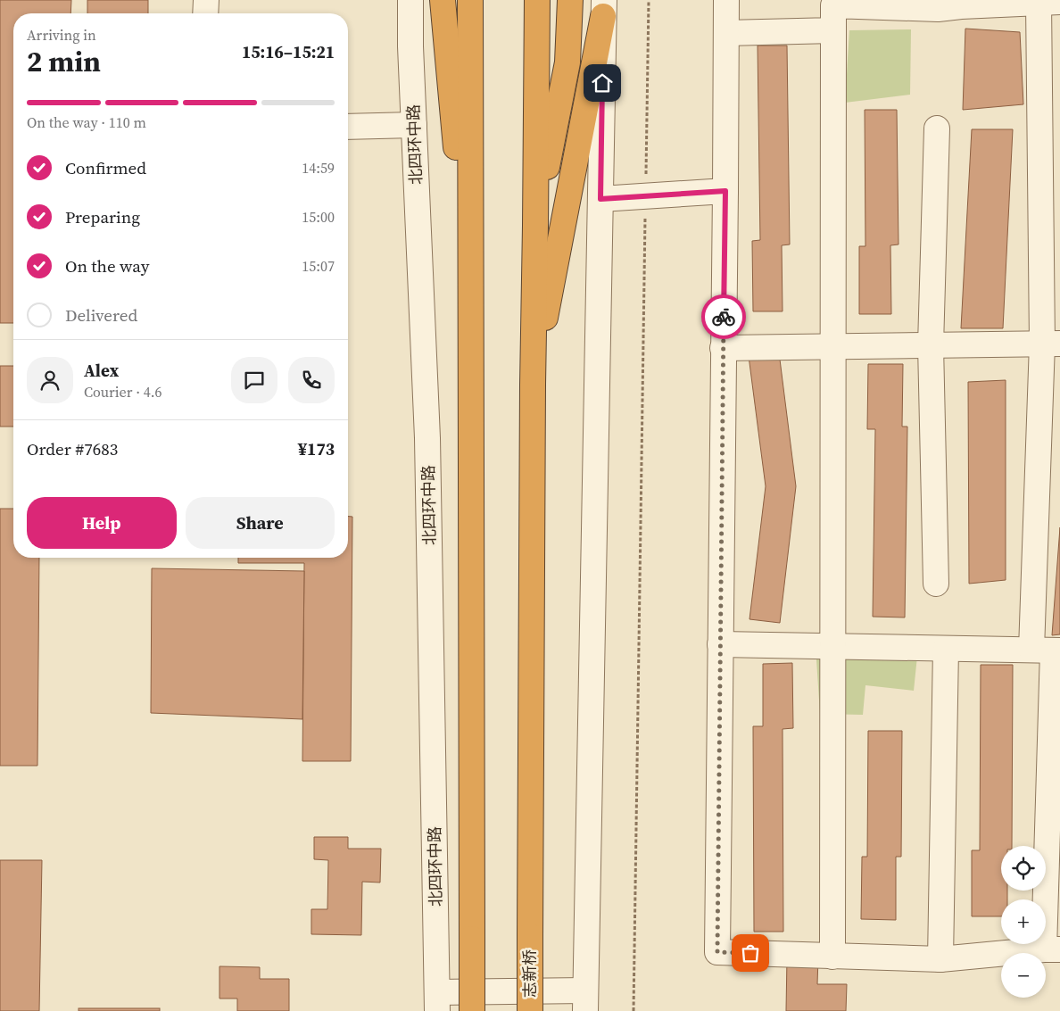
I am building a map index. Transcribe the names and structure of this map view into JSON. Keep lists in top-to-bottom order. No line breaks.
{"streets":{"highway":["志新桥"],"street":["北四环中路"]},"page":{"heading":["2 min","Arriving in","15:16–15:21"],"panel":["Alex","Courier · 4.6","Order #7683","¥173"],"bar":"On the way · 110 m","list":[["Confirmed","14:59"],["Preparing","15:00"],["On the way","15:07"],"Delivered"],"buttons":["Help","Share"],"map_buttons":["+","−"]}}
